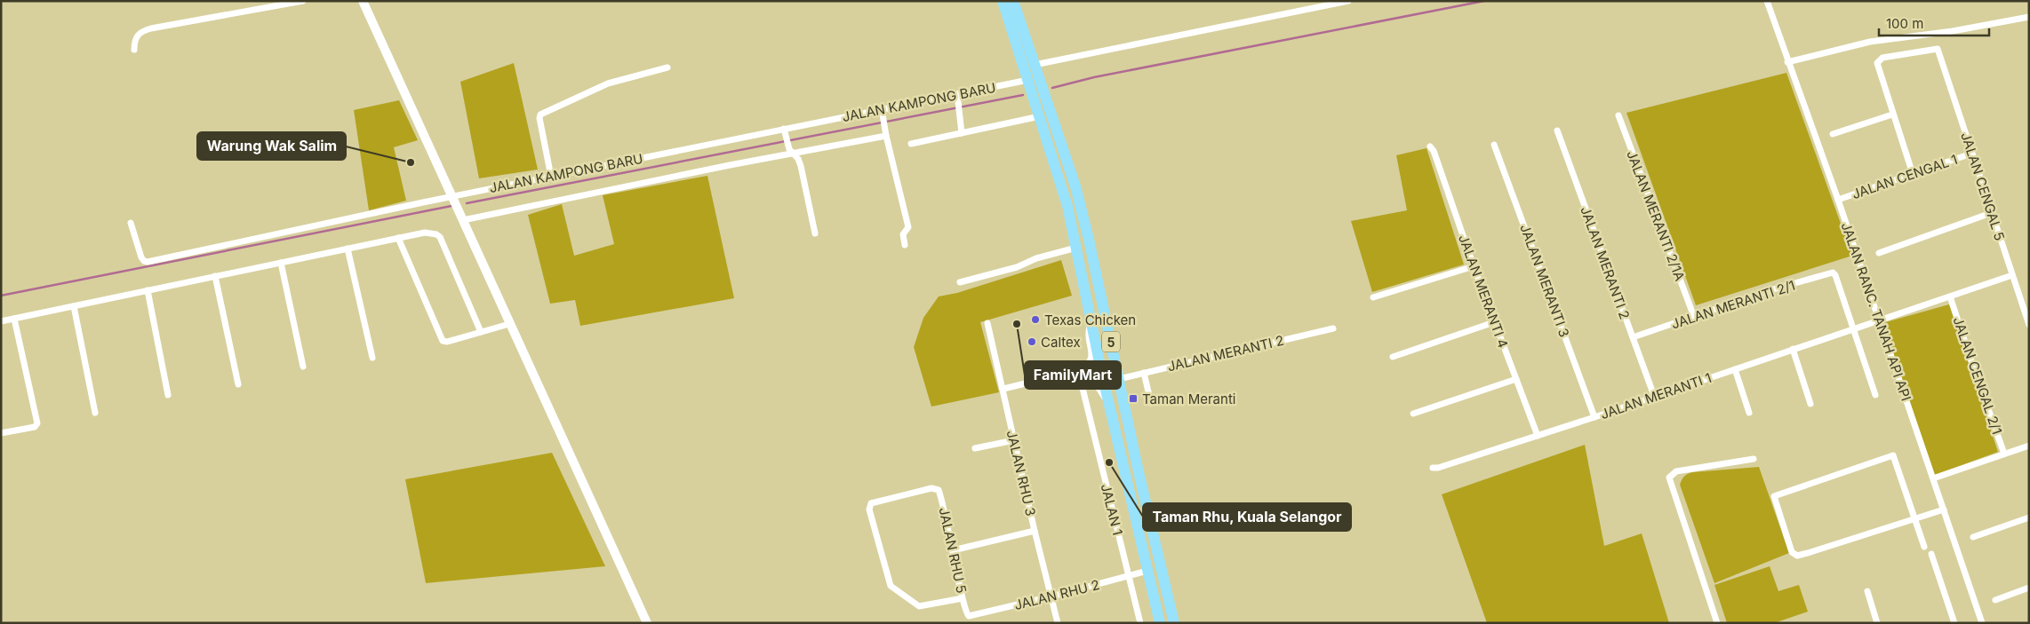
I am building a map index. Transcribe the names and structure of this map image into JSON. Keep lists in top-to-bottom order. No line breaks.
{"streets":{"highway":["5"],"street":["JALAN KAMPONG BARU","JALAN CENGAL 1","JALAN CENGAL 5","JALAN MERANTI 2/1A","JALAN MERANTI 2","JALAN MERANTI 3","JALAN MERANTI 4","JALAN MERANTI 2/1","JALAN RANC. TANAH API API","JALAN CENGAL 2/1","JALAN MERANTI 1","JALAN RHU 3","JALAN 1","JALAN RHU 5","JALAN RHU 2"]},"crossings":[["JALAN KAMPONG BARU","5"],["JALAN CENGAL 1","JALAN CENGAL 5"],["JALAN CENGAL 1","JALAN RANC. TANAH API API"],["JALAN CENGAL 5","JALAN MERANTI 1"],["JALAN MERANTI 2/1A","JALAN MERANTI 2/1"],["JALAN MERANTI 2","JALAN MERANTI 2/1"],["JALAN MERANTI 2","5"],["JALAN MERANTI 2","JALAN MERANTI 1"],["JALAN MERANTI 3","JALAN MERANTI 1"],["JALAN MERANTI 4","JALAN MERANTI 1"],["JALAN MERANTI 2/1","JALAN MERANTI 1"],["JALAN RANC. TANAH API API","JALAN MERANTI 1"],["5","JALAN RHU 2"],["JALAN CENGAL 2/1","JALAN MERANTI 1"],["JALAN RHU 3","JALAN RHU 2"],["JALAN 1","JALAN RHU 2"],["JALAN RHU 5","JALAN RHU 2"]],"places":{"other":["Warung Wak Salim","Texas Chicken","FamilyMart","Caltex","Taman Rhu, Kuala Selangor"],"transit":["Taman Meranti"]},"scale_bar":"100 m"}
